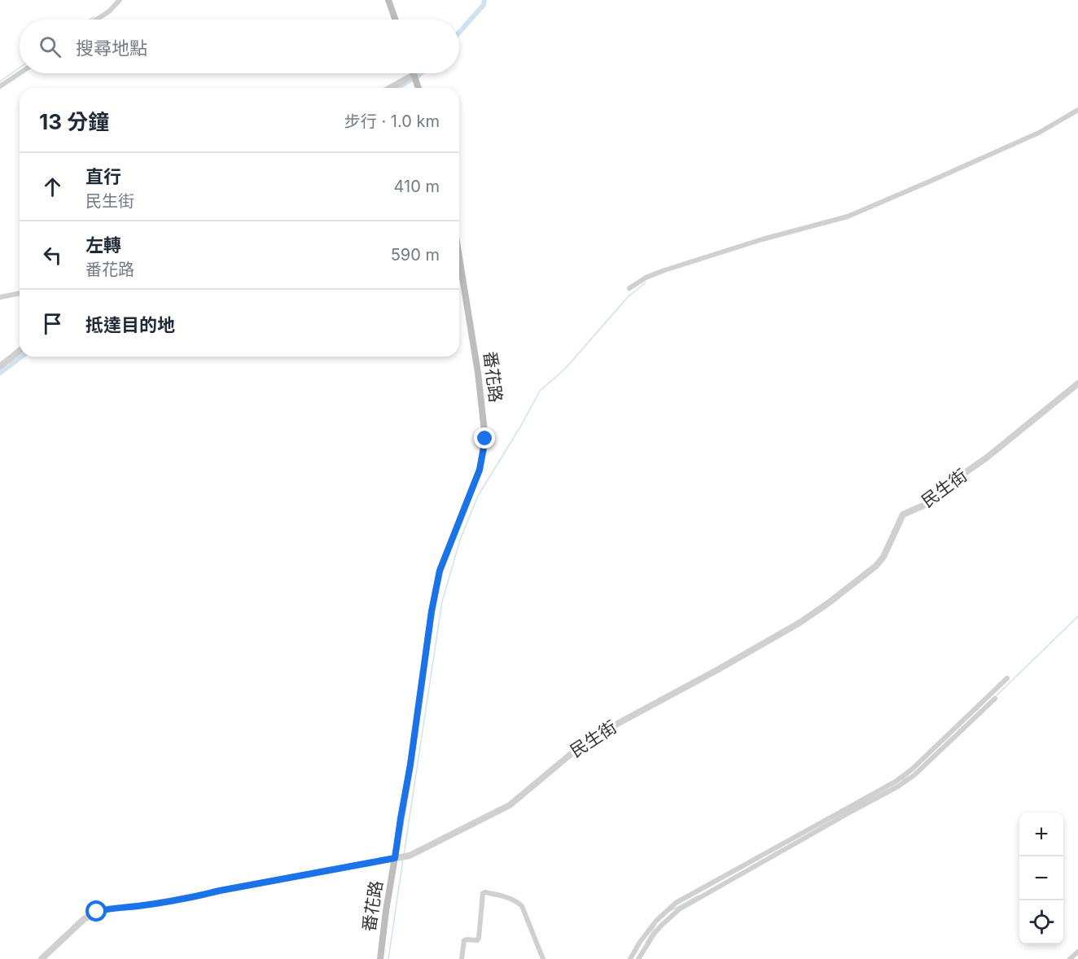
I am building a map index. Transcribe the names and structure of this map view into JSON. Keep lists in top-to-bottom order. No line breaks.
{"streets":{"main road":["番花路"],"street":["民生街"]},"crossings":[["番花路","民生街"]],"page":{"search":"搜尋地點","heading":["13 分鐘","步行 · 1.0 km"],"list":[["直行","民生街","410 m"],["左轉","番花路","590 m"],"抵達目的地"],"map_buttons":["+","−"]}}
